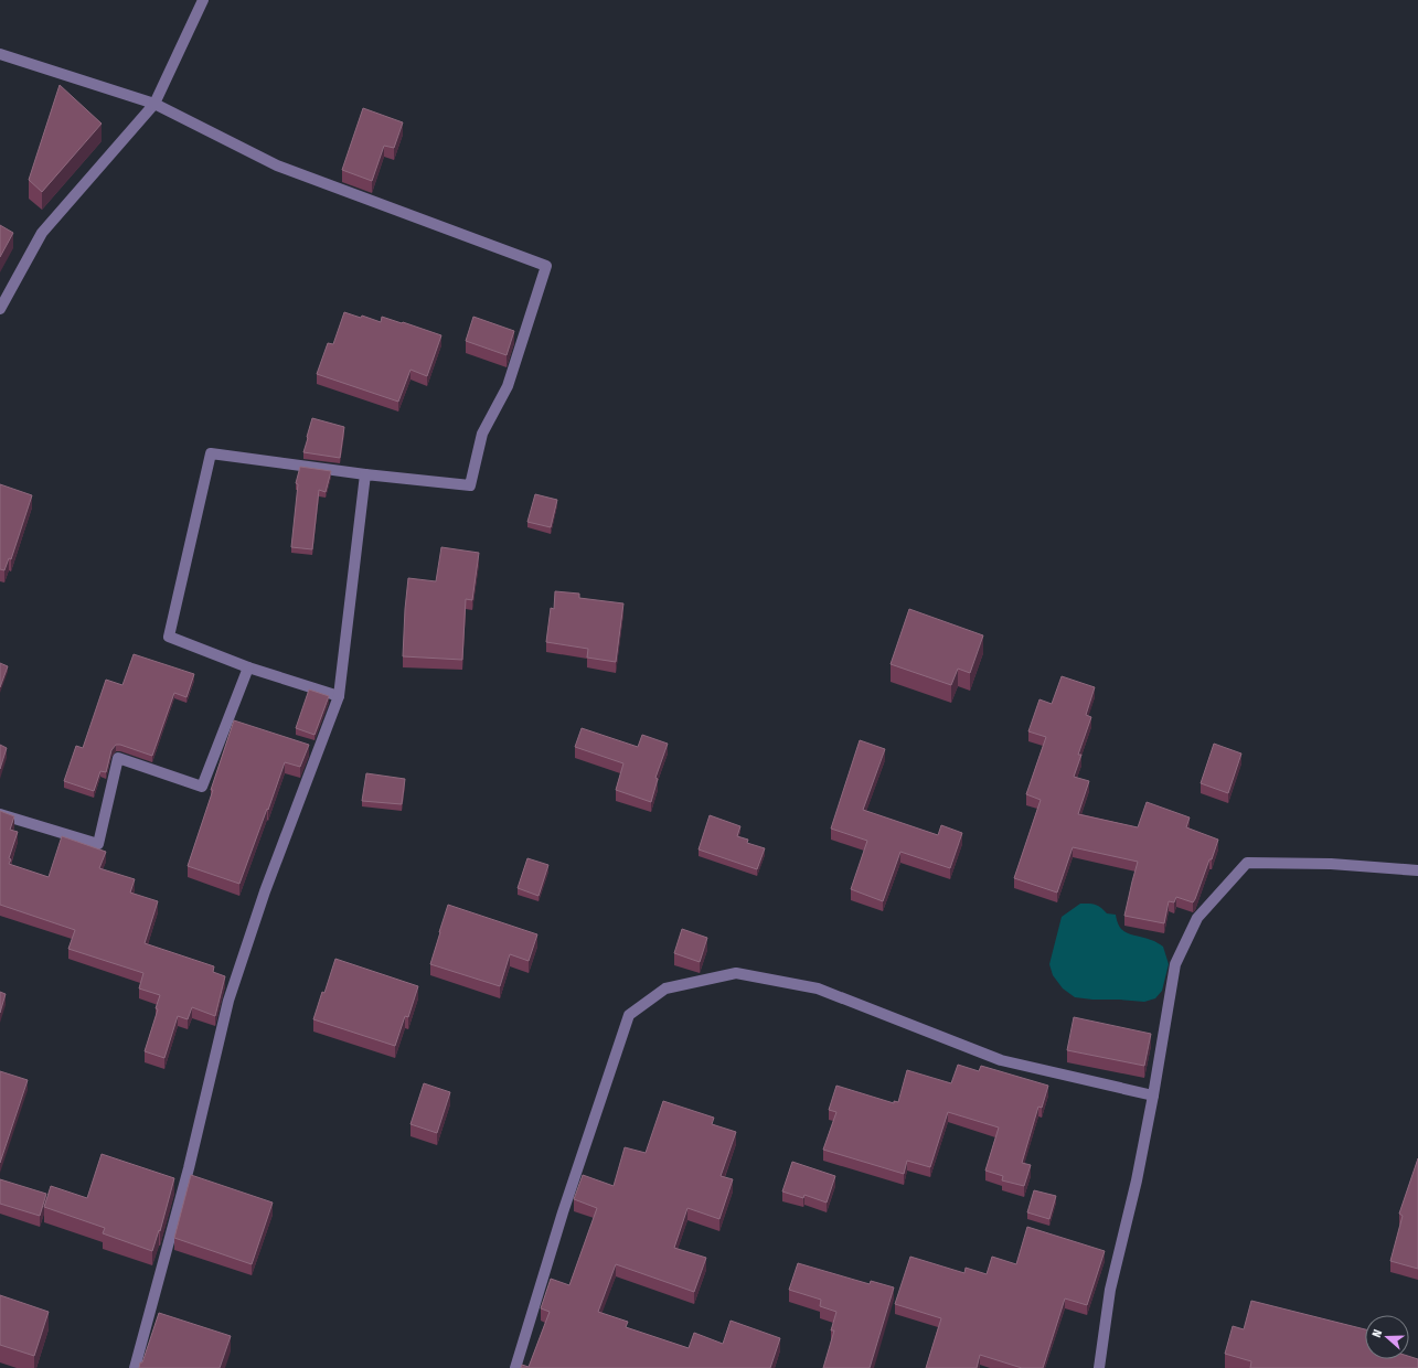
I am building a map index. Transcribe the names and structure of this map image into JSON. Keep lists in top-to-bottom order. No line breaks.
{"north":"left"}
